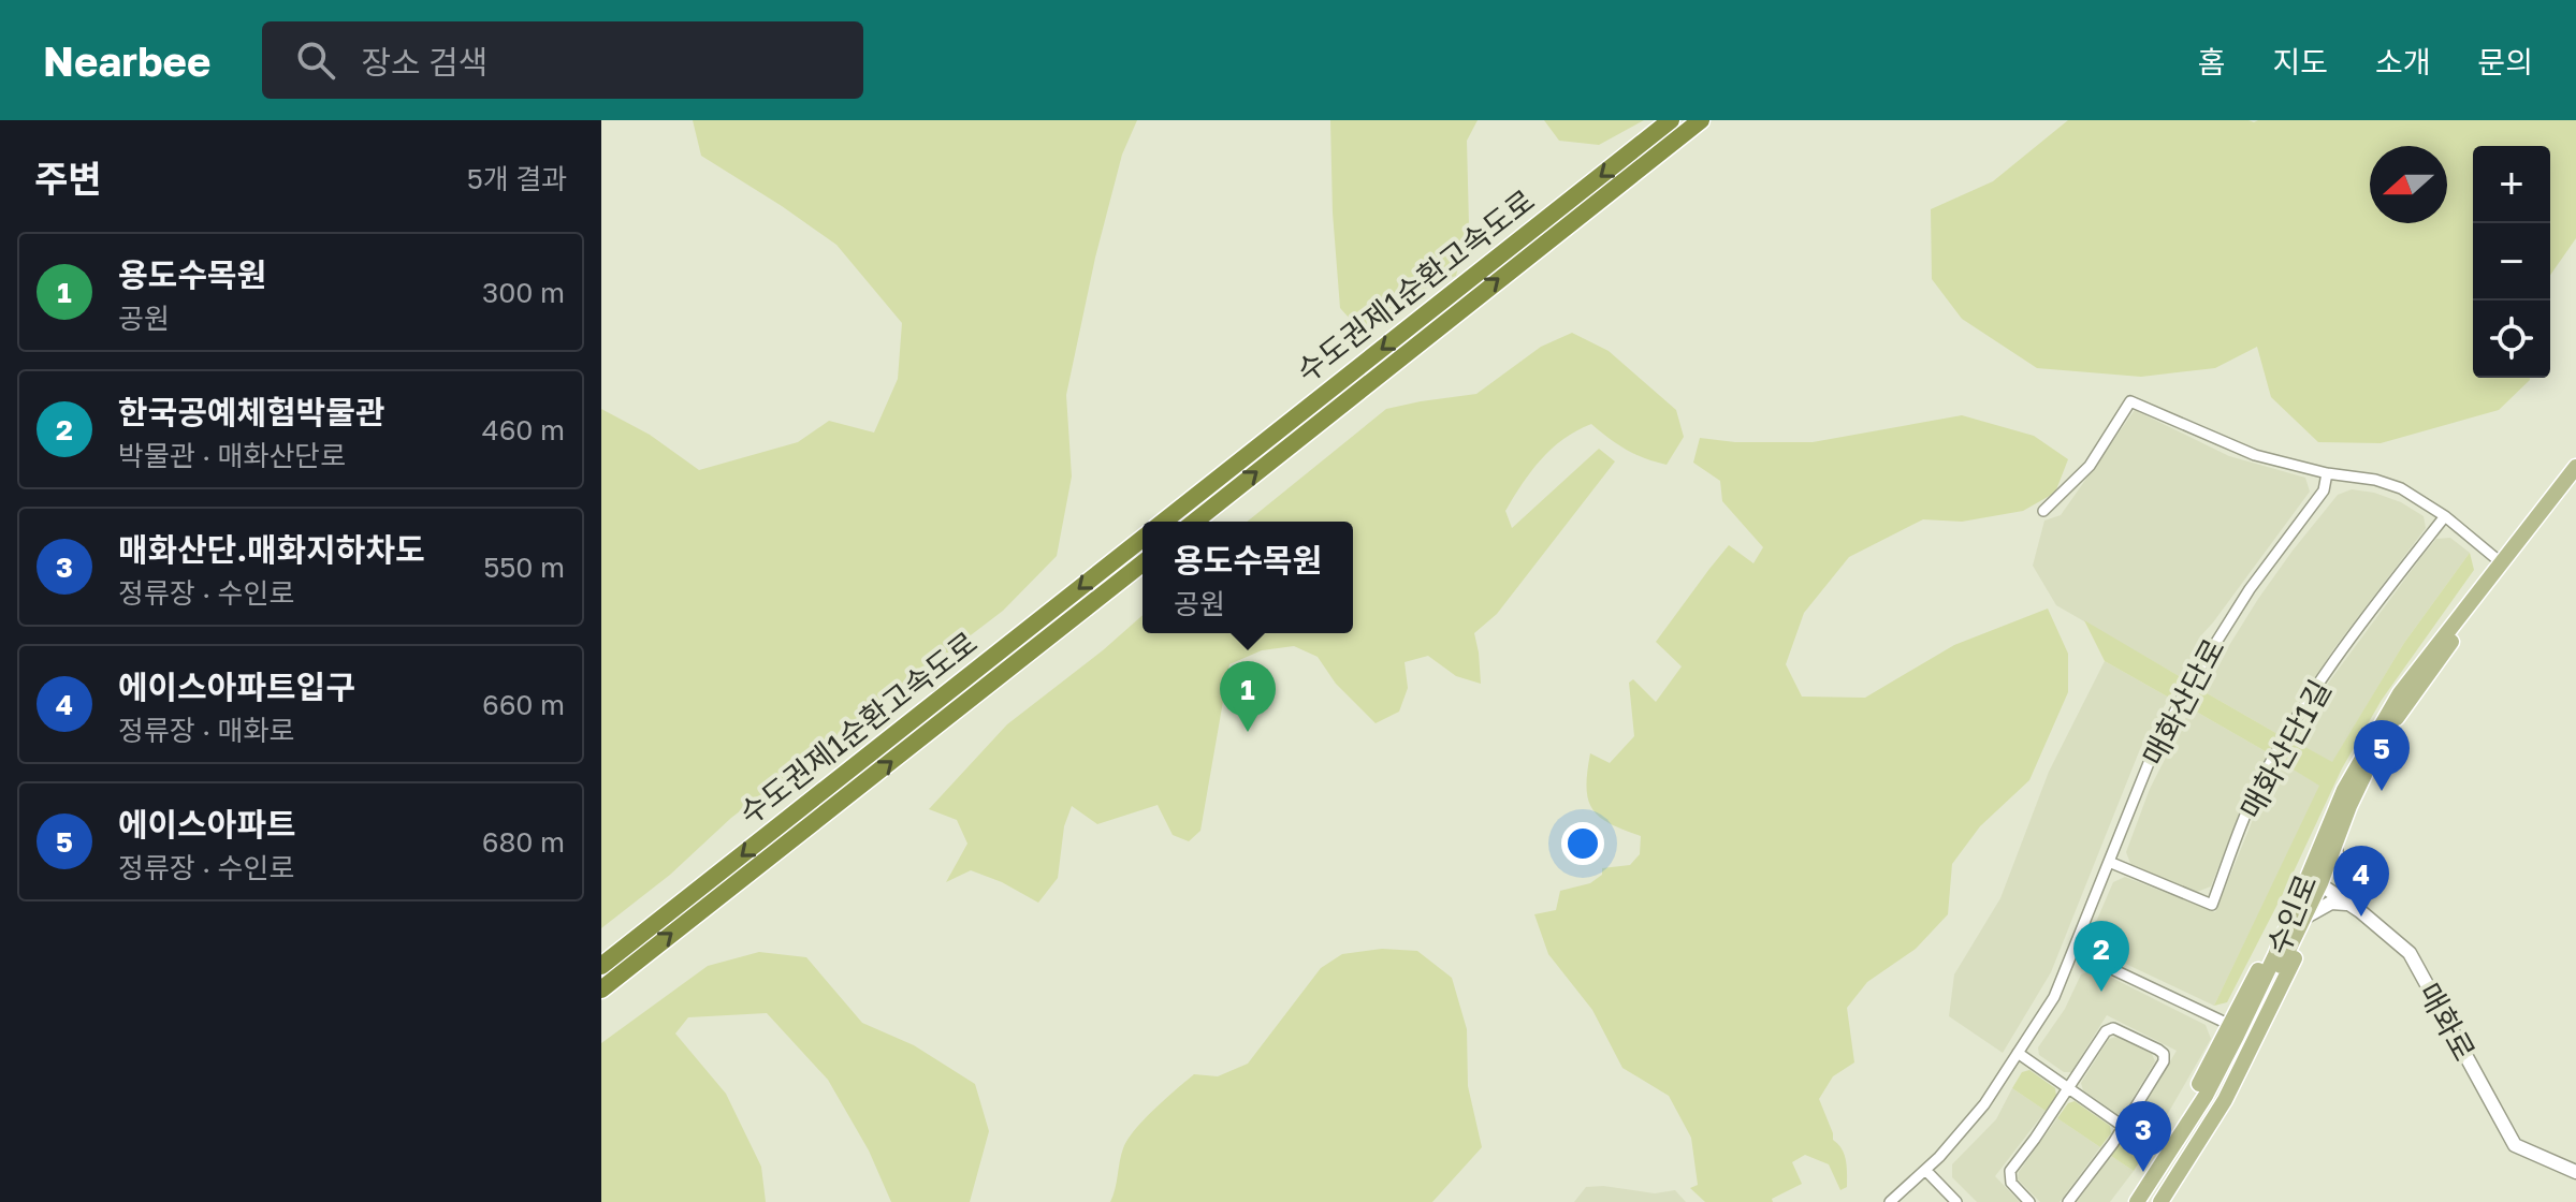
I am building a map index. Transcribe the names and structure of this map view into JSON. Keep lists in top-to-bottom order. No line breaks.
{"streets":{"highway":["수도권제1순환고속도로"],"main road":["수인로"],"street":["매화산단로","매화산단1길","매화로"]},"crossings":[["매화산단로","매화산단1길"],["수인로","매화로"]],"north":"left","page":{"header":"Nearbee","search":"장소 검색","nav":["홈","지도","소개","문의"],"heading":["주변","5개 결과"],"map_buttons":["+","−"],"list":[{"mark":"1","name":"용도수목원","note":"공원","value":"300 m"},{"mark":"2","name":"한국공예체험박물관","note":"박물관 · 매화산단로","value":"460 m"},{"mark":"3","name":"매화산단.매화지하차도","note":"정류장 · 수인로","value":"550 m"},{"mark":"4","name":"에이스아파트입구","note":"정류장 · 매화로","value":"660 m"},{"mark":"5","name":"에이스아파트","note":"정류장 · 수인로","value":"680 m"}],"popup":["용도수목원","공원"],"pins":["1","5","4","2","3"]}}
